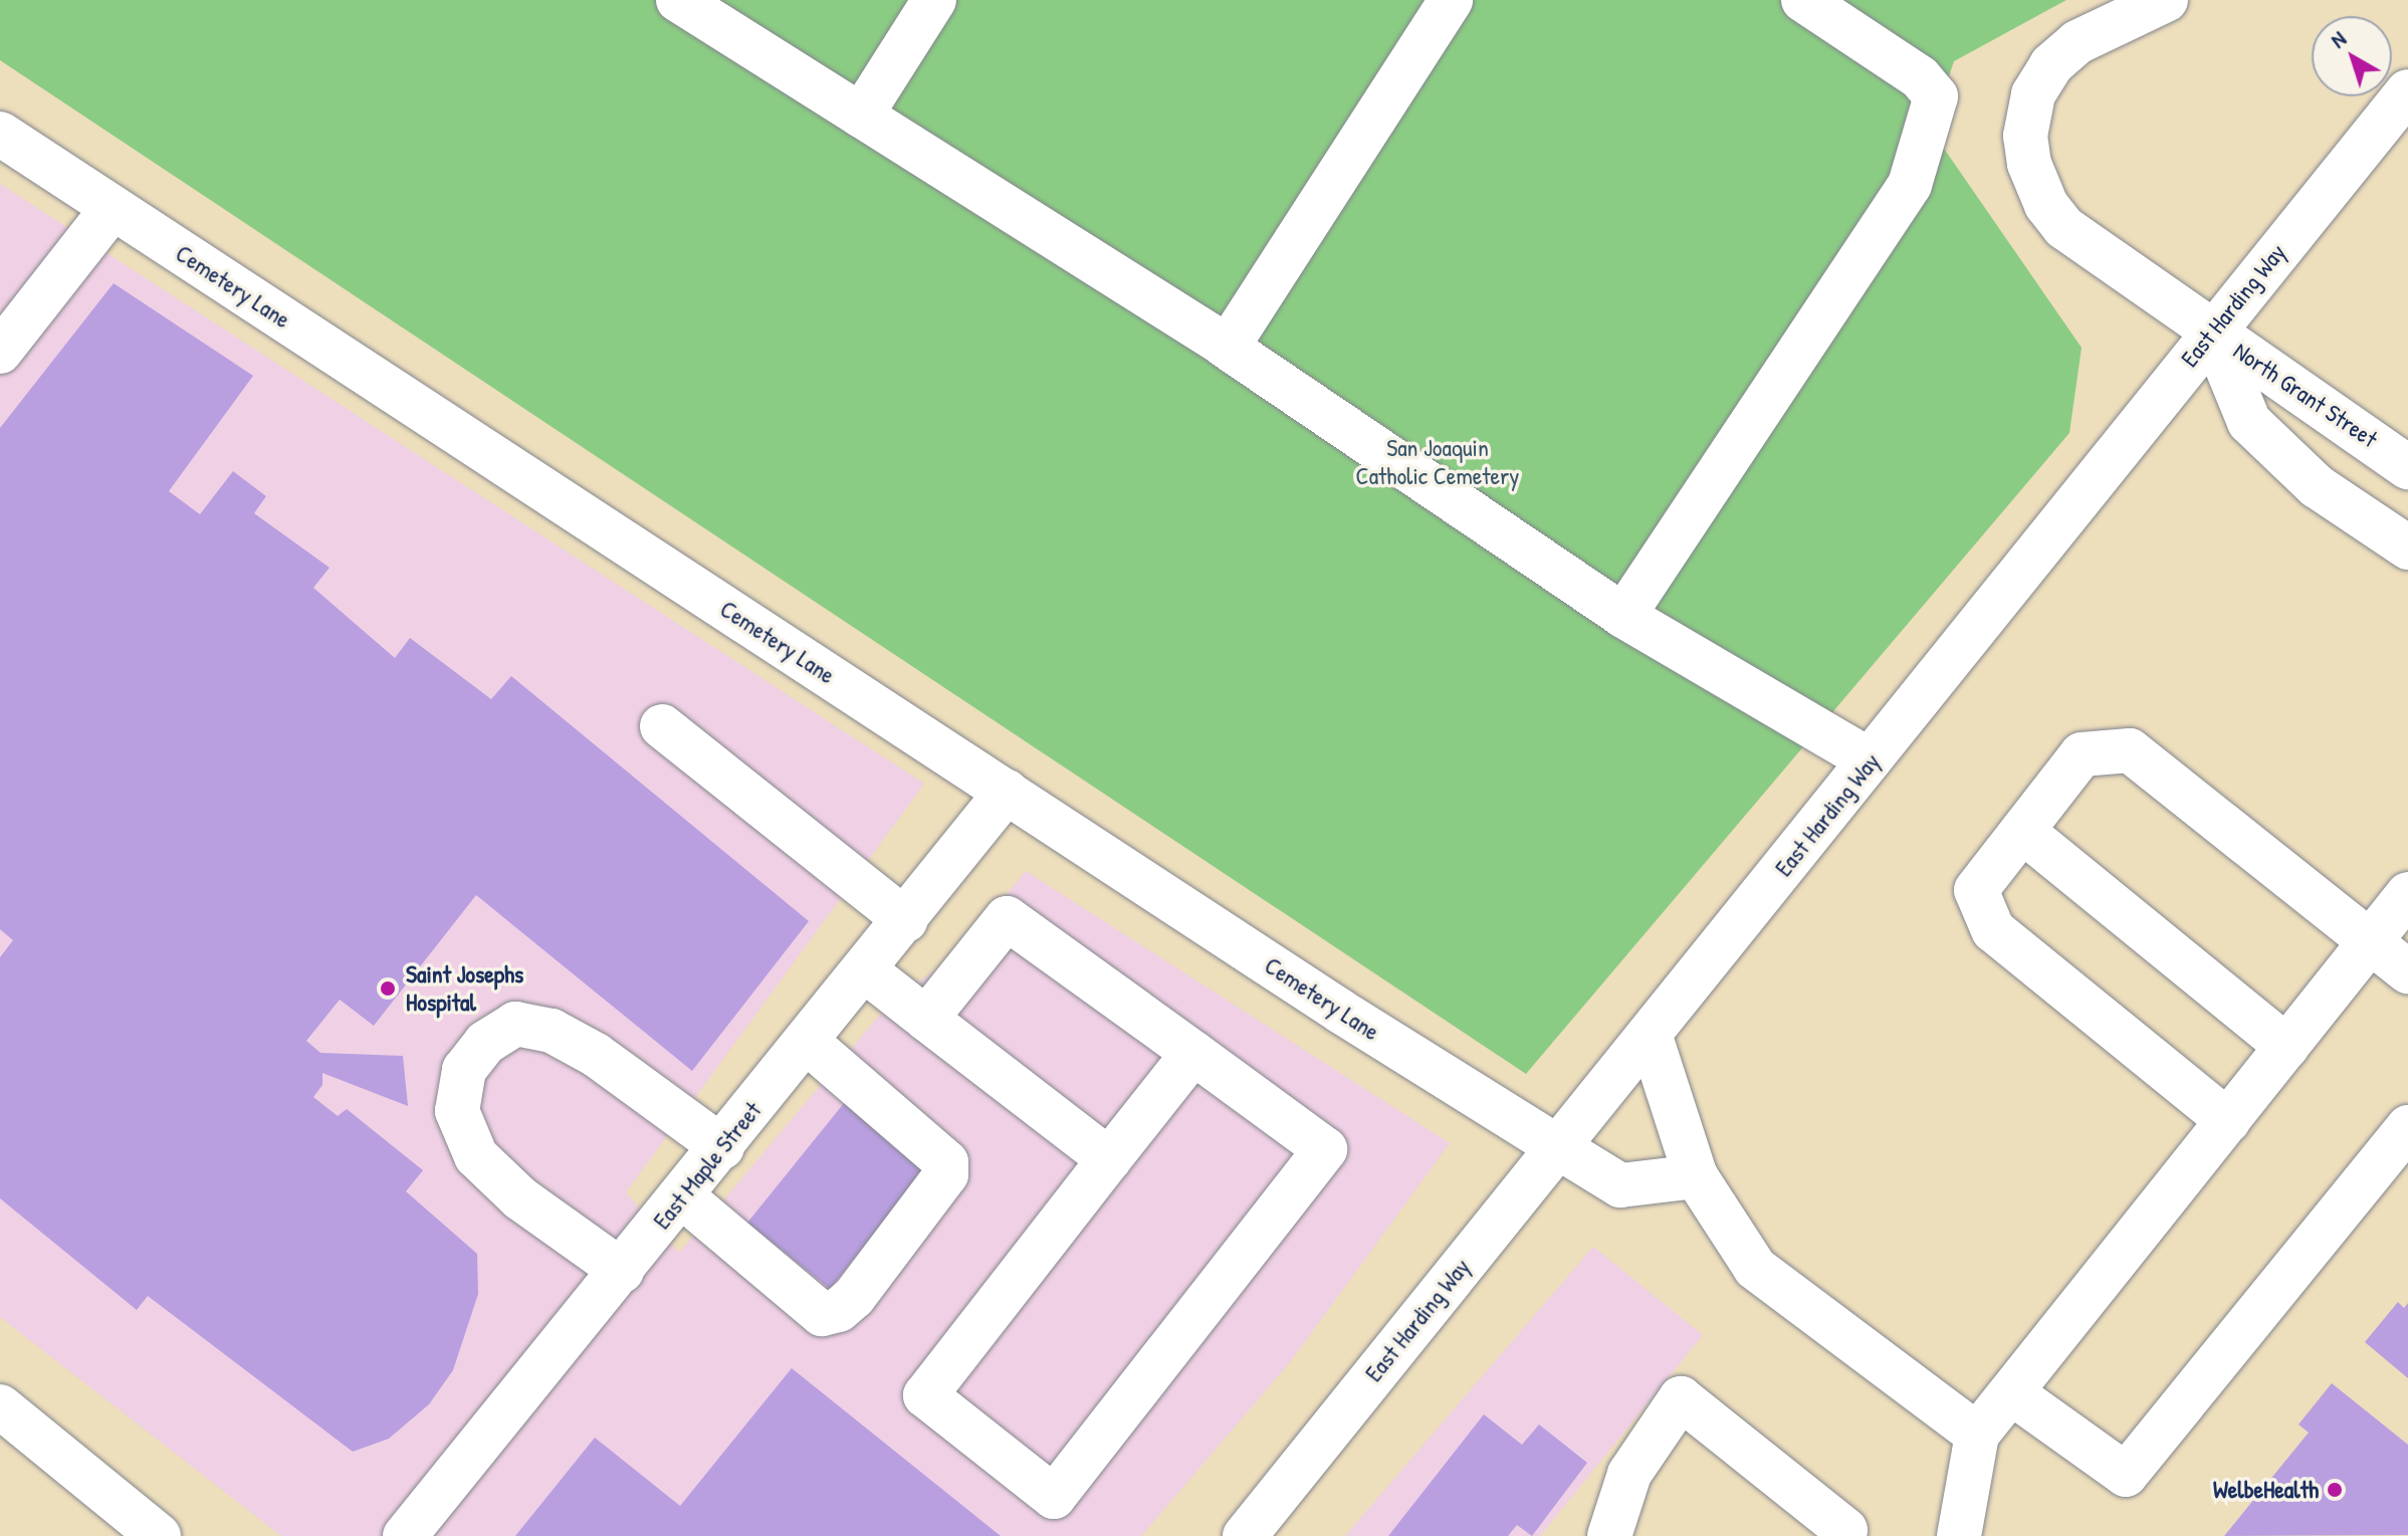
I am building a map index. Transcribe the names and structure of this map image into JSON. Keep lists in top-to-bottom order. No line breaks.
{"streets":{"street":["Cemetery Lane","East Harding Way","North Grant Street","East Maple Street"]},"crossings":[["Cemetery Lane","East Harding Way"],["Cemetery Lane","East Maple Street"],["East Harding Way","North Grant Street"]],"parks":["San Joaquin Catholic Cemetery"],"places":["Saint Josephs Hospital","WelbeHealth"],"north":"top left"}
